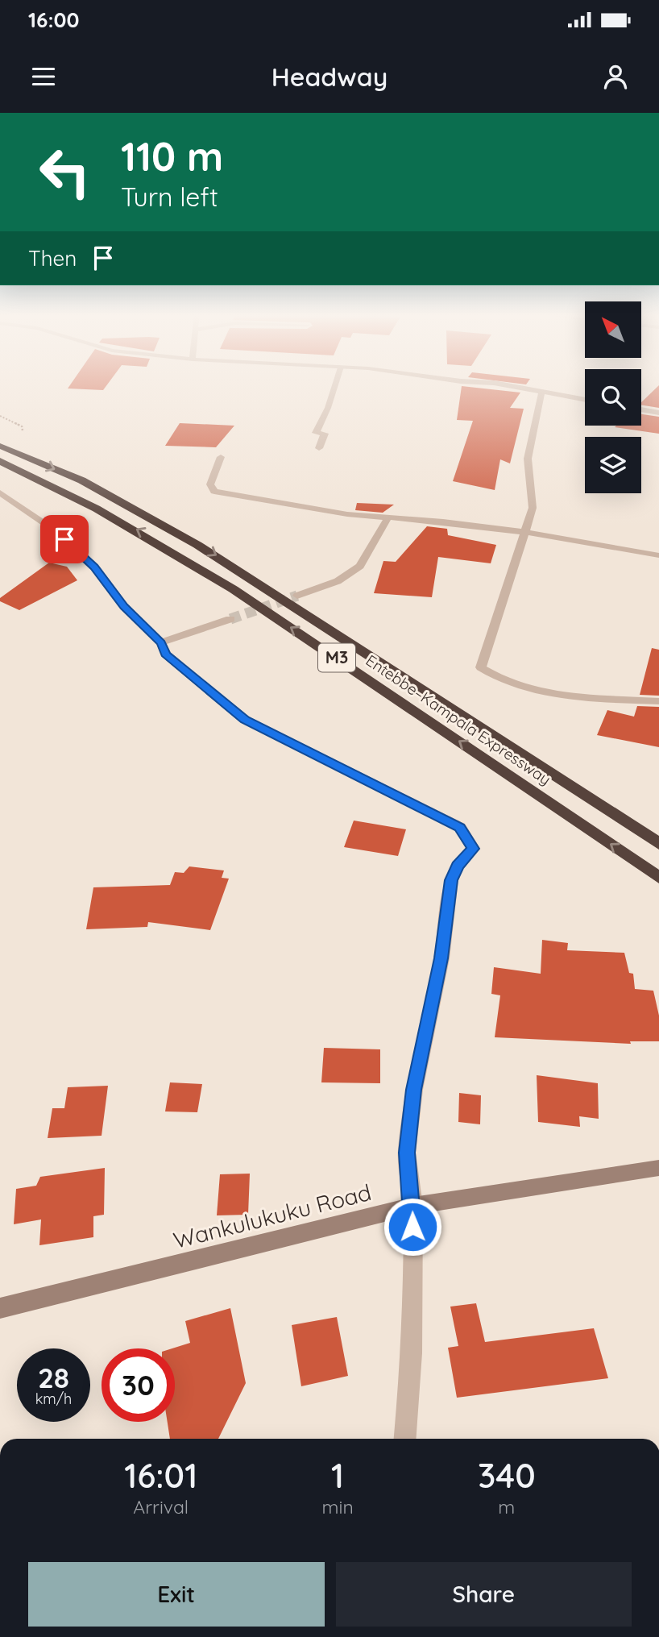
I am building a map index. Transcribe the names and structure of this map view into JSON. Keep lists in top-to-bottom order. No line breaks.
{"streets":{"highway":["M3","Entebbe–Kampala Expressway"],"main road":["Wankulukuku Road"]},"north":"top left","page":{"status":"16:00","header":"Headway","turn":["110 m","Turn left"],"then":"Then","speed":"28 km/h","limit":"30","eta":["16:01","Arrival","1","min","340","m"],"buttons":["Exit","Share"]}}
